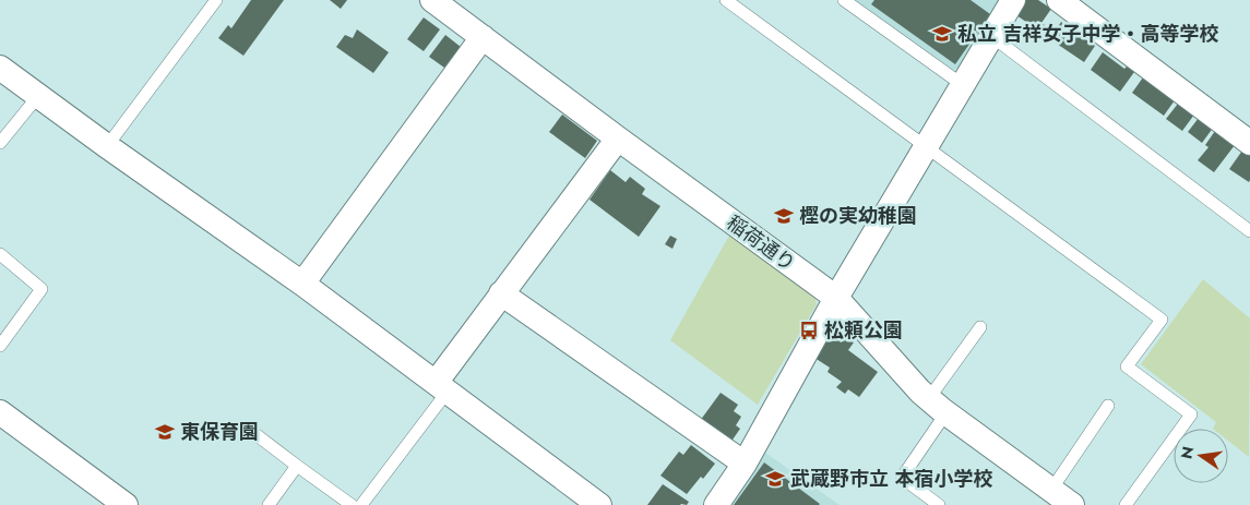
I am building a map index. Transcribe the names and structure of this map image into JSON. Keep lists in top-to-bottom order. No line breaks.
{"streets":{"street":["稲荷通り"]},"places":{"school or university":["私立 吉祥女子中学・高等学校","樫の実幼稚園","東保育園","武蔵野市立 本宿小学校"],"bus stop":["松頼公園"]},"north":"left"}
